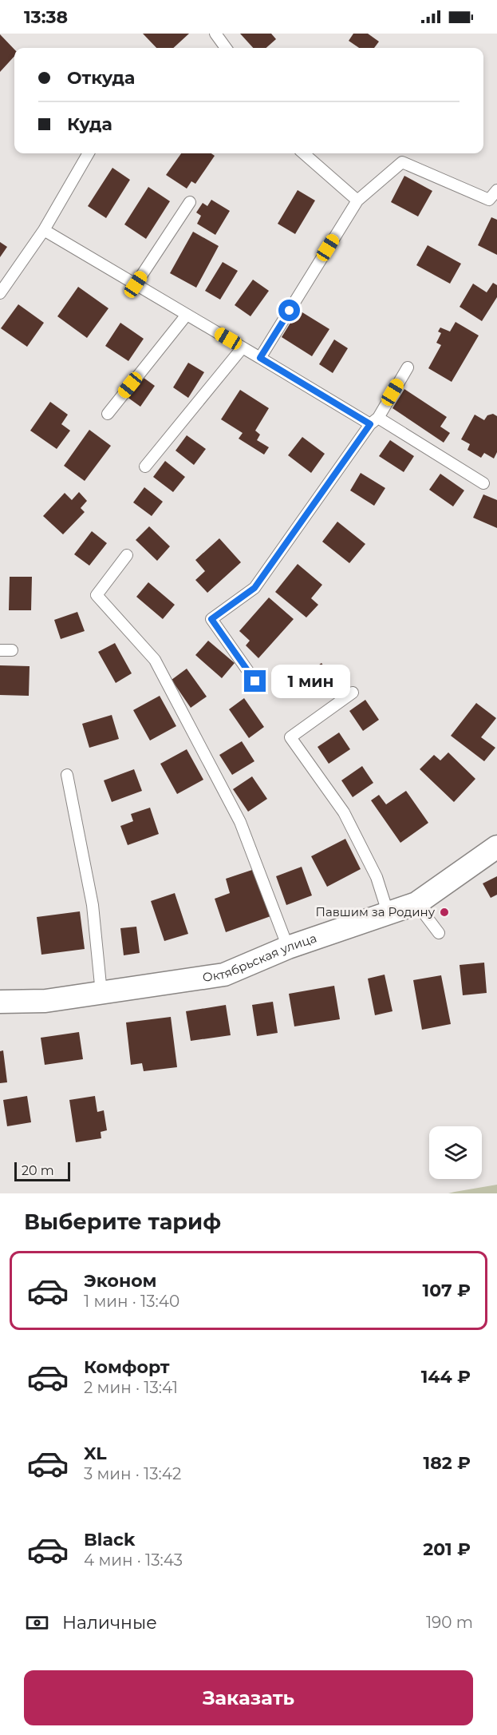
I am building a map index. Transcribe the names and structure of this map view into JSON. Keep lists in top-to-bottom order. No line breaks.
{"streets":{"street":["Октябрьская улица"]},"places":["Павшим за Родину"],"scale_bar":"20 m","page":{"status":"13:38","banner":["Откуда","Куда"],"bubble":"1 мин","scale":"20 m","heading":"Выберите тариф","list":[{"name":"Эконом","note":"1 мин · 13:40","value":"107 ₽"},{"name":"Комфорт","note":"2 мин · 13:41","value":"144 ₽"},{"name":"XL","note":"3 мин · 13:42","value":"182 ₽"},{"name":"Black","note":"4 мин · 13:43","value":"201 ₽"}],"pay":["Наличные","190 m"],"buttons":"Заказать"}}
